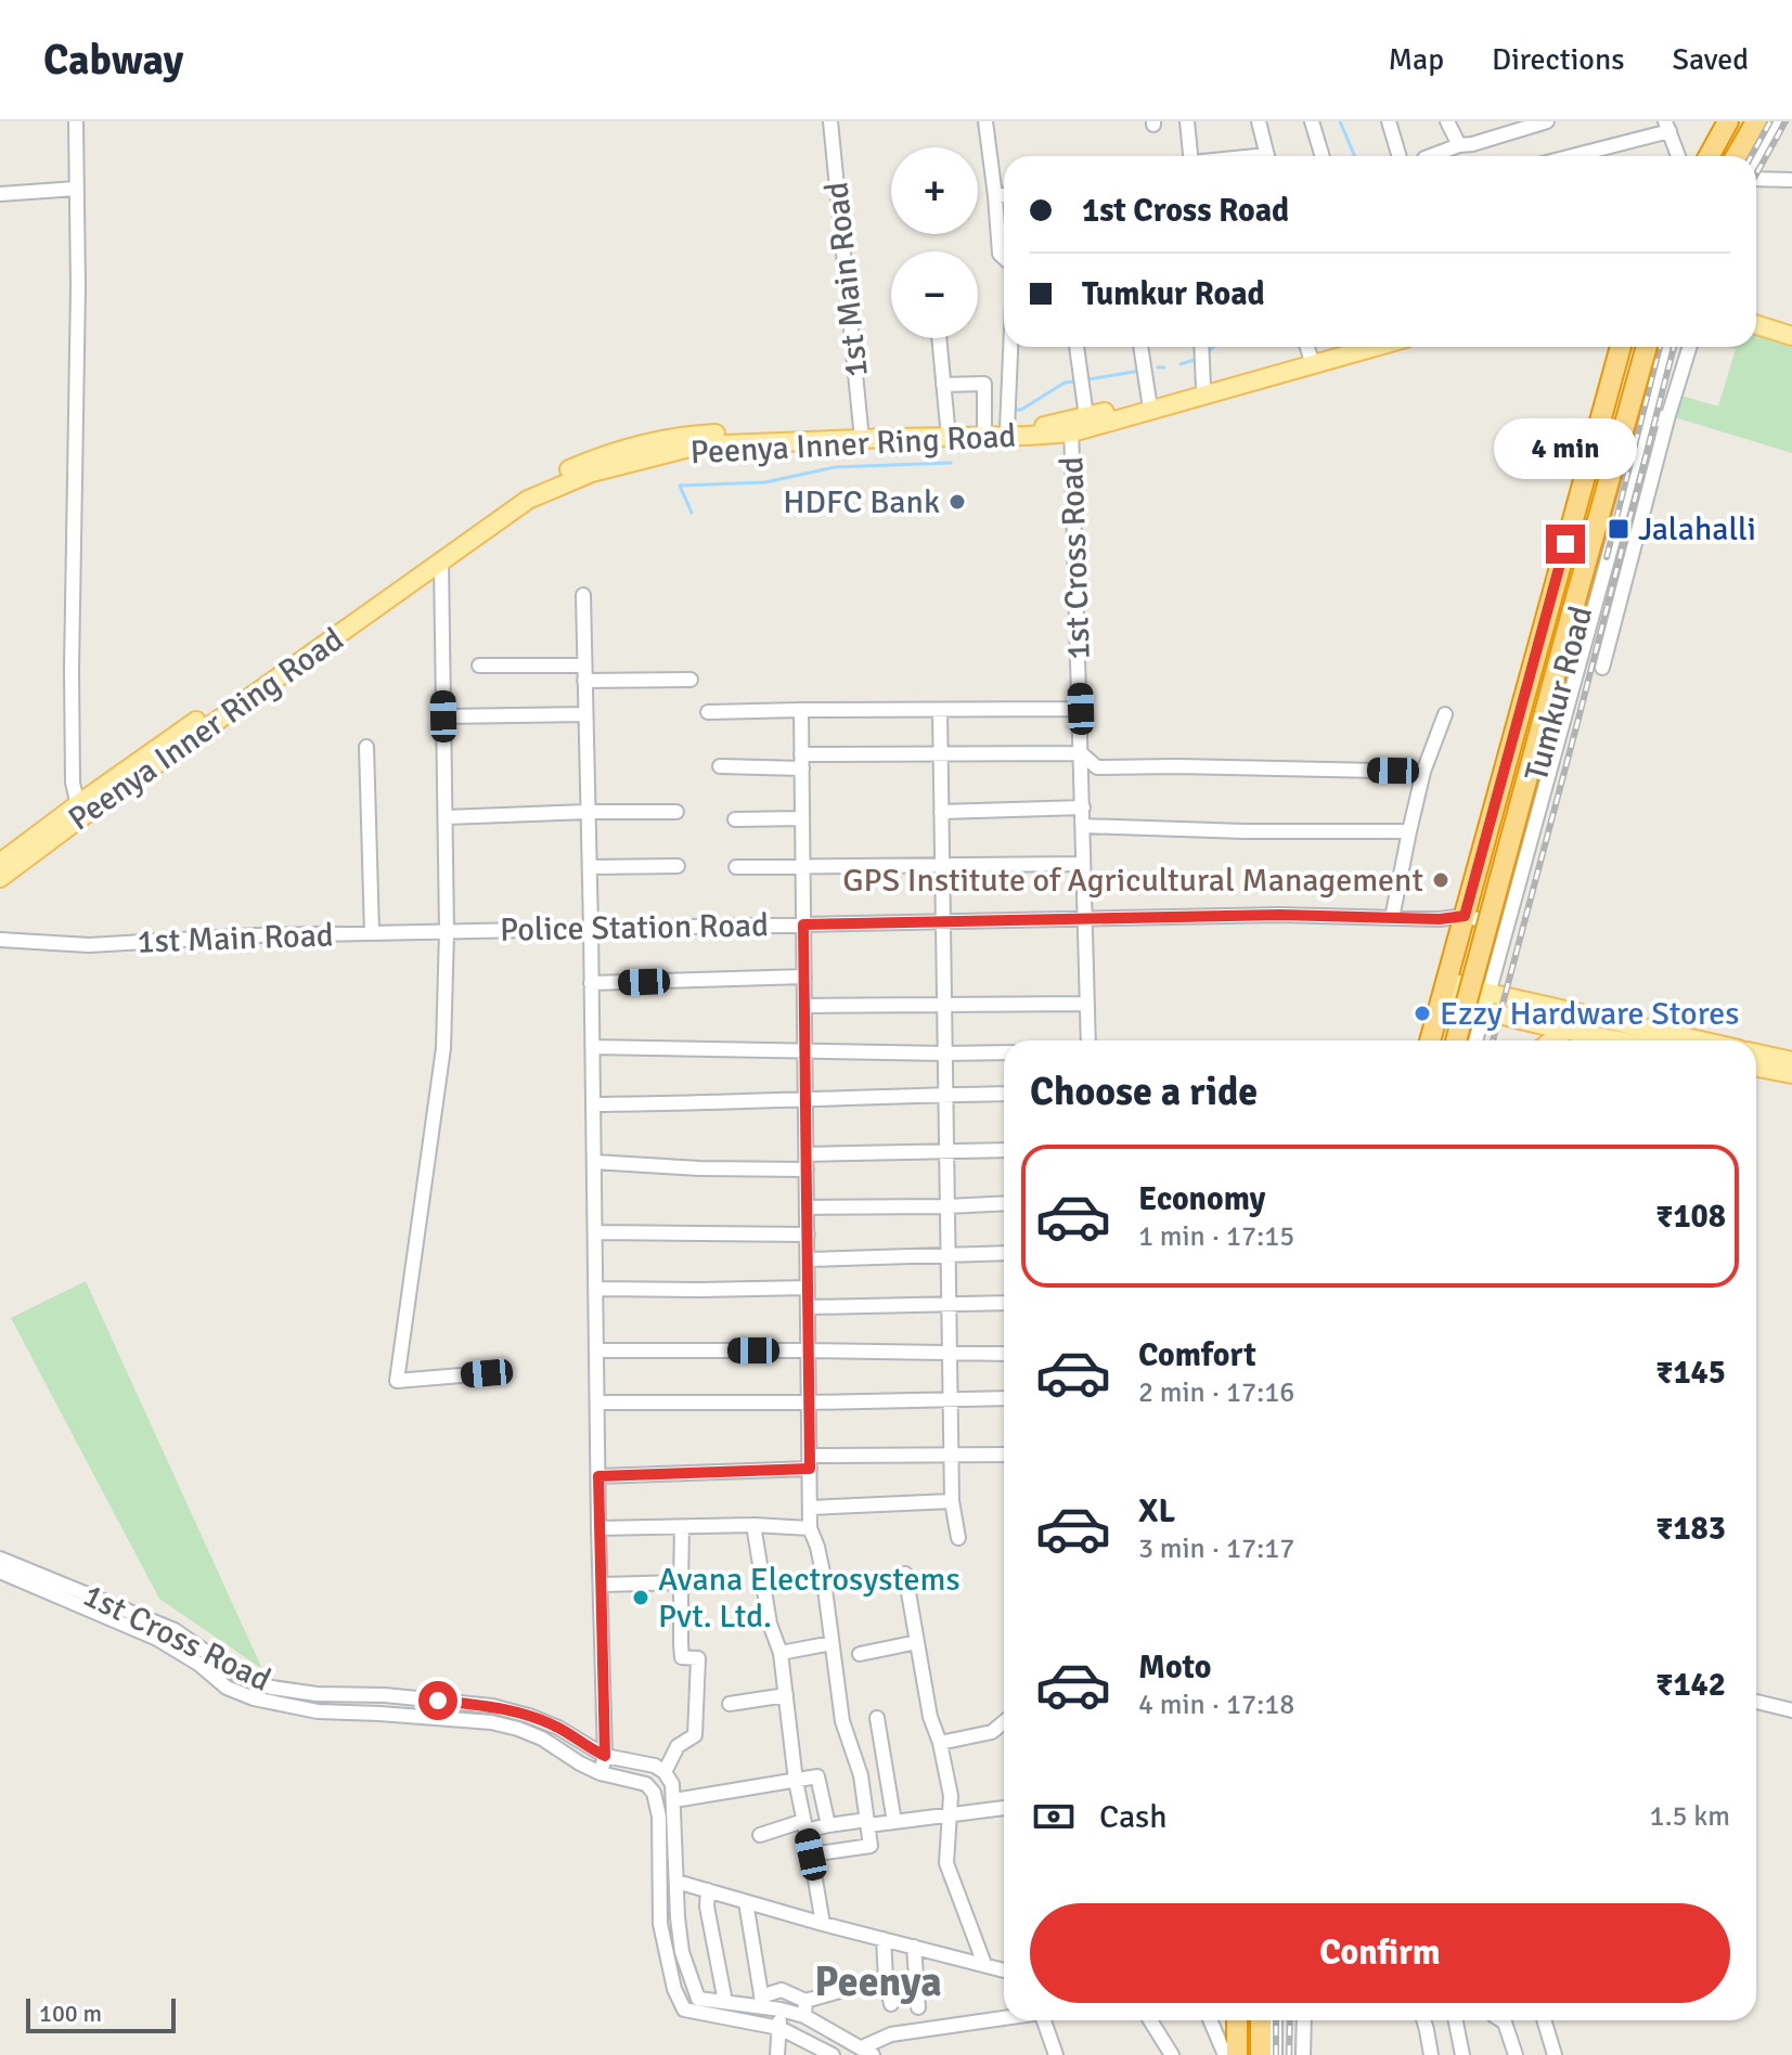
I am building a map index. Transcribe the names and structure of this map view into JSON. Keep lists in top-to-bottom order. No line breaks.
{"streets":{"highway":["Tumkur Road"],"main road":["Peenya Inner Ring Road"],"street":["1st Main Road","1st Cross Road","Police Station Road"]},"crossings":[["1st Main Road","Peenya Inner Ring Road"],["1st Main Road","Police Station Road"],["Peenya Inner Ring Road","1st Cross Road"],["1st Cross Road","Police Station Road"],["Tumkur Road","Police Station Road"]],"districts":["Peenya"],"places":{"other":["HDFC Bank","GPS Institute of Agricultural Management","Ezzy Hardware Stores","Avana Electrosystems Pvt. Ltd."],"transit":["Jalahalli"]},"scale_bar":"100 m","page":{"header":"Cabway","nav":["Map","Directions","Saved"],"map_buttons":["+","−"],"banner":["1st Cross Road","Tumkur Road"],"bubble":"4 min","heading":"Choose a ride","list":[{"name":"Economy","note":"1 min · 17:15","value":"₹108"},{"name":"Comfort","note":"2 min · 17:16","value":"₹145"},{"name":"XL","note":"3 min · 17:17","value":"₹183"},{"name":"Moto","note":"4 min · 17:18","value":"₹142"}],"pay":["Cash","1.5 km"],"buttons":"Confirm","scale":"100 m"}}
